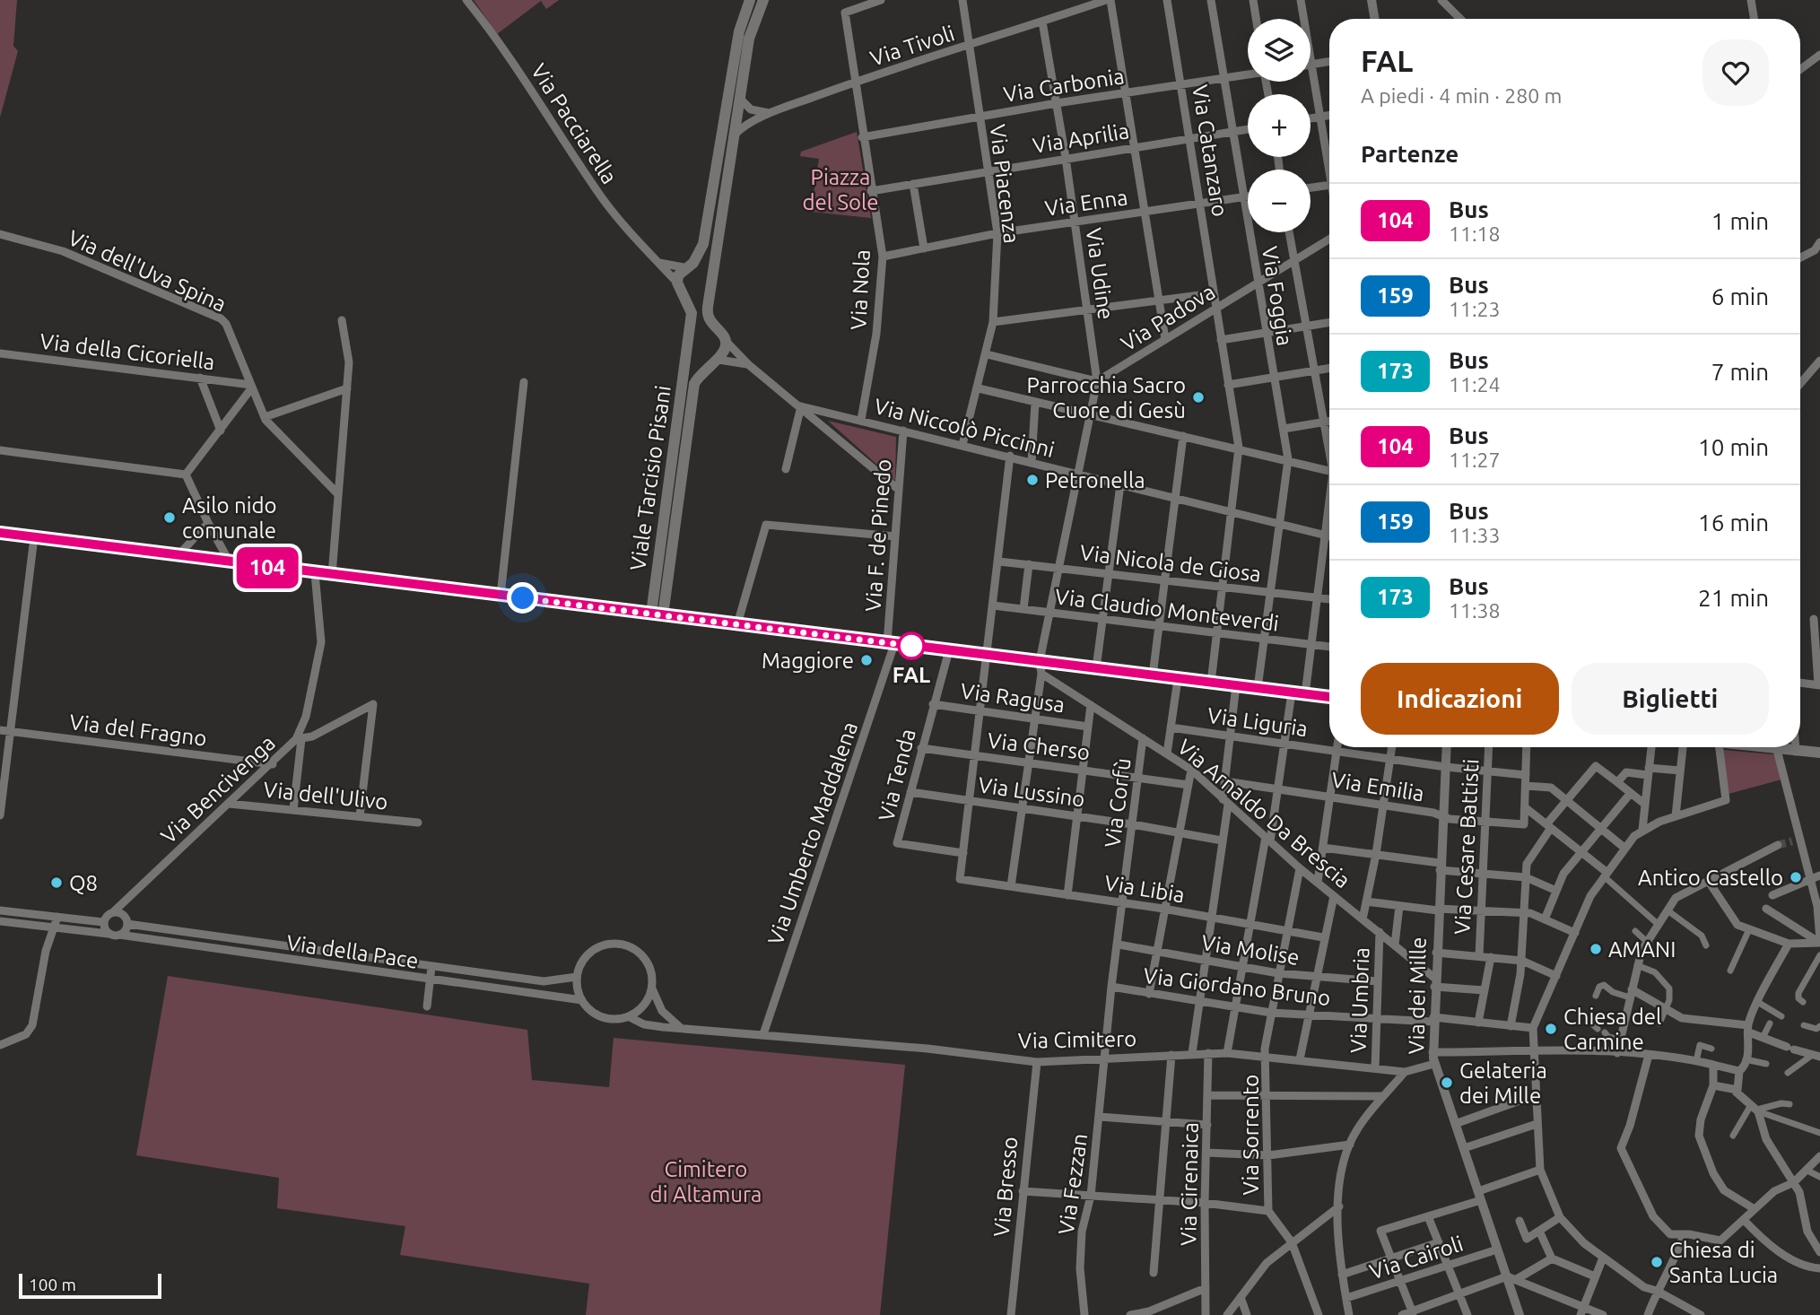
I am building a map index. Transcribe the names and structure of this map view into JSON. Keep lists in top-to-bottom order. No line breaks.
{"streets":{"main road":["Viale Tarcisio Pisani"],"street":["Via Tivoli","Via Carbonia","Via Pacciarella","Via Aprilia","Via Catanzaro","Via Piacenza","Via Enna","Via dell'Uva Spina","Via Udine","Via Nola","Via Foggia","Via Padova","Via della Cicoriella","Via Niccolò Piccinni","Via F. de Pinedo","Via Nicola de Giosa","Via Claudio Monteverdi","Via Ragusa","Via Liguria","Via del Fragno","Via Cherso","Via Tenda","Via Emilia","Via Bencivenga","Via Lussino","Via dell'Ulivo","Via Corfù","Via Arnaldo Da Brescia","Via Umberto Maddalena","Via Cesare Battisti","Via Libia","Via Molise","Via della Pace","Via Giordano Bruno","Via dei Mille","Via Umbria","Via Cimitero","Via Sorrento","Via Fezzan","Via Cirenaica","Via Bresso","Via Cairoli"]},"crossings":[["Via Tivoli","Via Piacenza"],["Via Tivoli","Via Udine"],["Via Tivoli","Via Nola"],["Via Carbonia","Via Catanzaro"],["Via Carbonia","Via Piacenza"],["Via Carbonia","Via Udine"],["Via Carbonia","Via Nola"],["Via Carbonia","Via Foggia"],["Via Pacciarella","Viale Tarcisio Pisani"],["Via Aprilia","Via Catanzaro"],["Via Aprilia","Via Piacenza"],["Via Aprilia","Via Udine"],["Via Aprilia","Via Nola"],["Via Aprilia","Via Foggia"],["Via Catanzaro","Via Enna"],["Via Catanzaro","Via Padova"],["Via Catanzaro","Via Niccolò Piccinni"],["Via Catanzaro","Via Nicola de Giosa"],["Via Catanzaro","Via Claudio Monteverdi"],["Via Piacenza","Via Enna"],["Via Piacenza","Via Niccolò Piccinni"],["Via Enna","Via Udine"],["Via Enna","Via Nola"],["Via Enna","Via Foggia"],["Via dell'Uva Spina","Via della Cicoriella"],["Via Udine","Via Padova"],["Via Nola","Via Niccolò Piccinni"],["Via Foggia","Via Padova"],["Via Foggia","Via Niccolò Piccinni"],["Via Foggia","Via Nicola de Giosa"],["Via Foggia","Via Claudio Monteverdi"],["Via Niccolò Piccinni","Via F. de Pinedo"],["Via F. de Pinedo","Via Umberto Maddalena"],["Via Ragusa","Via Tenda"],["Via Liguria","Via Cesare Battisti"],["Via Liguria","Via dei Mille"],["Via del Fragno","Via Bencivenga"],["Via Cherso","Via Tenda"],["Via Cherso","Via Corfù"],["Via Tenda","Via Lussino"],["Via Tenda","Via Libia"],["Via Emilia","Via Cesare Battisti"],["Via Emilia","Via dei Mille"],["Via Bencivenga","Via dell'Ulivo"],["Via Bencivenga","Via della Pace"],["Via Lussino","Via Corfù"],["Via Corfù","Via Arnaldo Da Brescia"],["Via Corfù","Via Libia"],["Via Corfù","Via Molise"],["Via Corfù","Via Giordano Bruno"],["Via Corfù","Via Cimitero"],["Via Corfù","Via Fezzan"],["Via Arnaldo Da Brescia","Via dei Mille"],["Via Arnaldo Da Brescia","Via Umbria"],["Via Arnaldo Da Brescia","Via Sorrento"],["Via Umberto Maddalena","Via Cimitero"],["Via Libia","Via Sorrento"],["Via Molise","Via Umbria"],["Via Molise","Via Sorrento"],["Via della Pace","Via Cimitero"],["Via Giordano Bruno","Via dei Mille"],["Via Giordano Bruno","Via Umbria"],["Via Giordano Bruno","Via Sorrento"],["Via dei Mille","Via Cimitero"],["Via dei Mille","Via Cairoli"],["Via Umbria","Via Cimitero"],["Via Cimitero","Via Sorrento"],["Via Cimitero","Via Fezzan"],["Via Cimitero","Via Cirenaica"],["Via Cimitero","Via Bresso"]],"parks":["Piazza del Sole","Cimitero di Altamura"],"places":["Parrocchia Sacro Cuore di Gesù","Petronella","Asilo nido comunale","FAL","Maggiore","Antico Castello","Q8","AMANI","Chiesa del Carmine","Gelateria dei Mille","Chiesa di Santa Lucia"],"lines":["bus line 104"],"scale_bar":"100 m","page":{"on_map":"104","map_buttons":["+","−"],"heading":[["FAL","A piedi · 4 min · 280 m"],"Partenze"],"list":[{"mark":"104","name":"Bus","note":"11:18","value":"1 min"},{"mark":"159","name":"Bus","note":"11:23","value":"6 min"},{"mark":"173","name":"Bus","note":"11:24","value":"7 min"},{"mark":"104","name":"Bus","note":"11:27","value":"10 min"},{"mark":"159","name":"Bus","note":"11:33","value":"16 min"},{"mark":"173","name":"Bus","note":"11:38","value":"21 min"}],"buttons":["Indicazioni","Biglietti"],"scale":"100 m"}}
